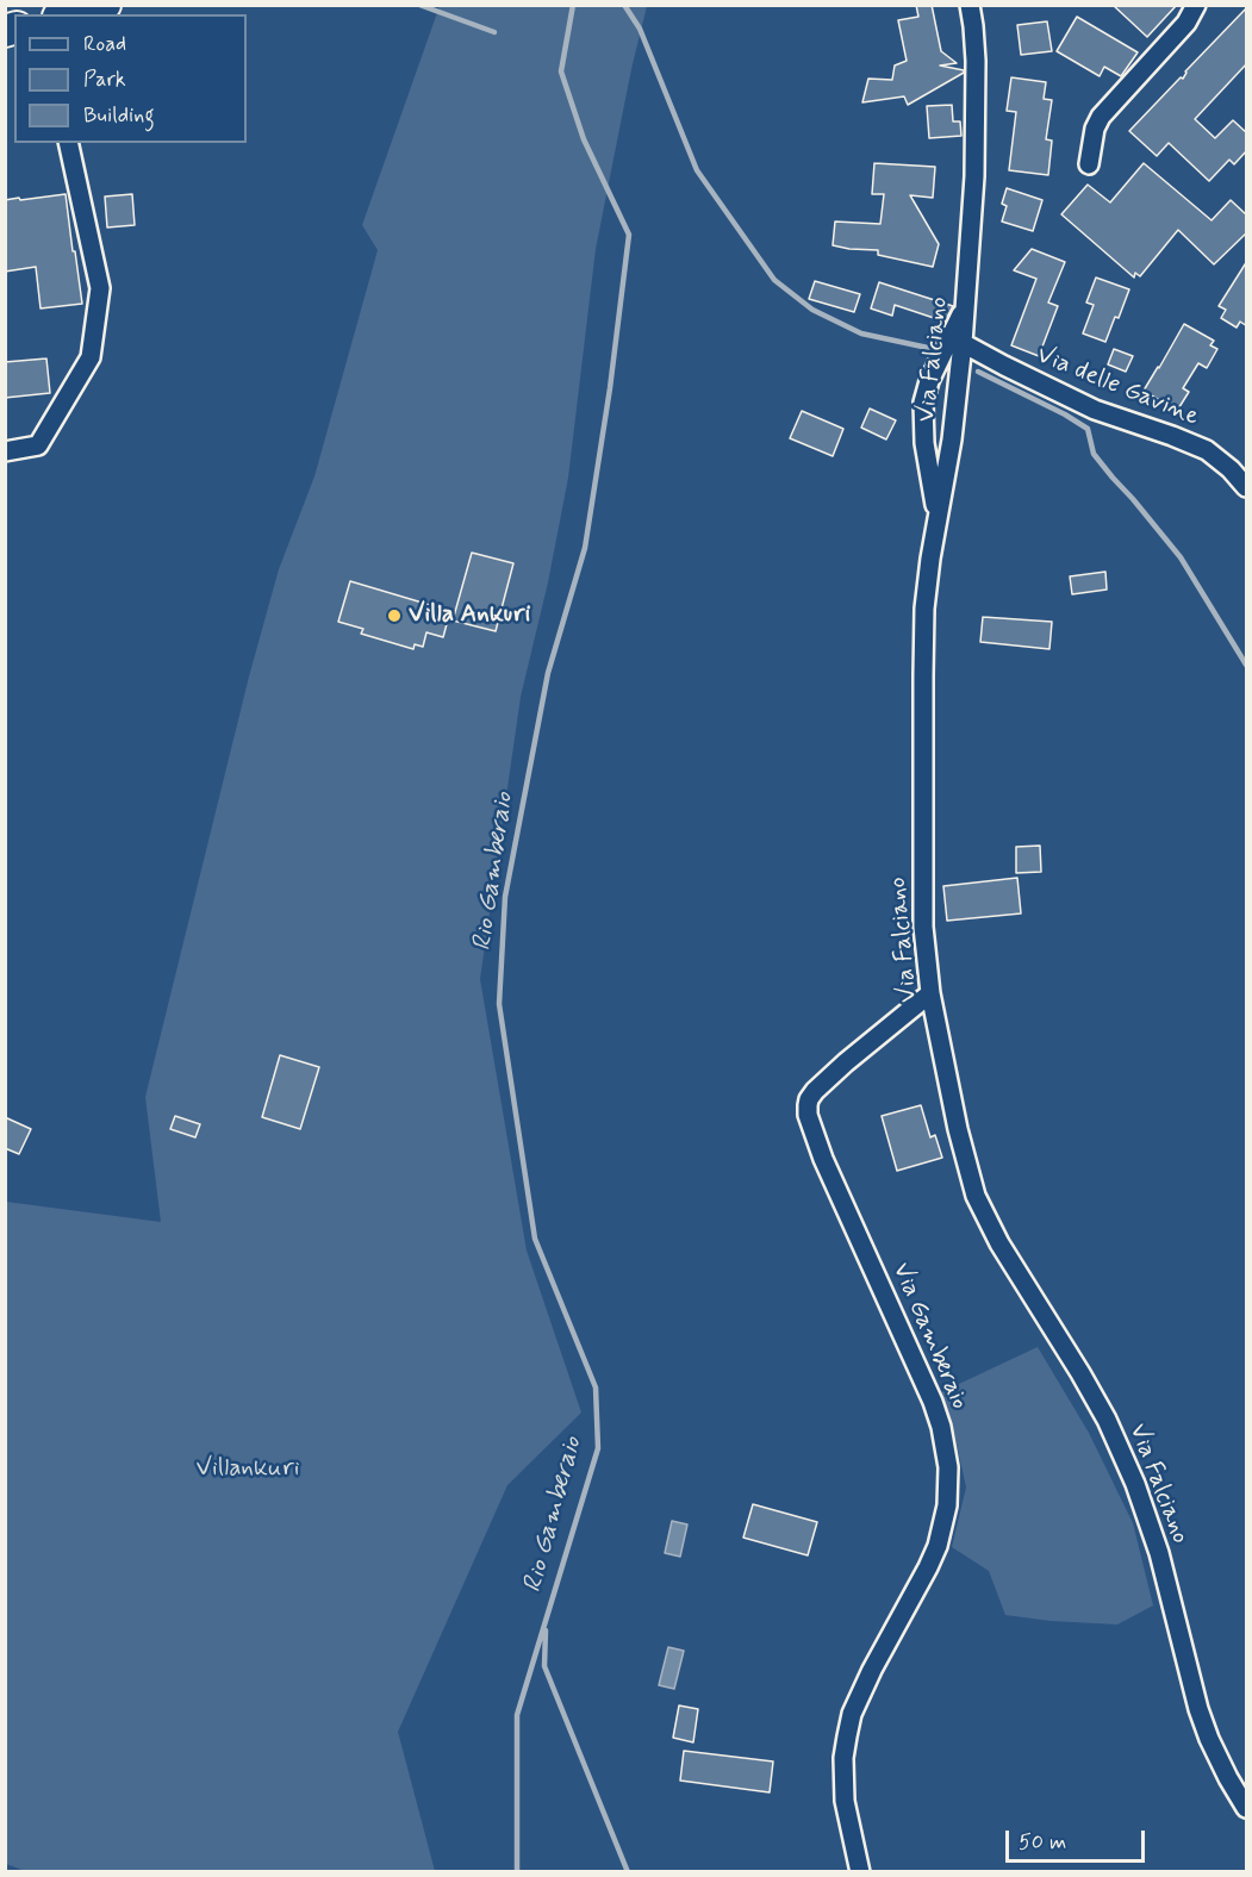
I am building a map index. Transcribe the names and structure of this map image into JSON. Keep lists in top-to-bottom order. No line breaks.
{"streets":{"street":["Via Falciano","Via delle Gavine","Via Gamberaio"]},"crossings":[["Via Falciano","Via delle Gavine"],["Via Falciano","Via Gamberaio"]],"water":["Rio Gamberaio"],"parks":["Villankuri"],"places":["Villa Ankuri"],"legend":["Road","Park","Building"],"scale_bar":"50 m"}
